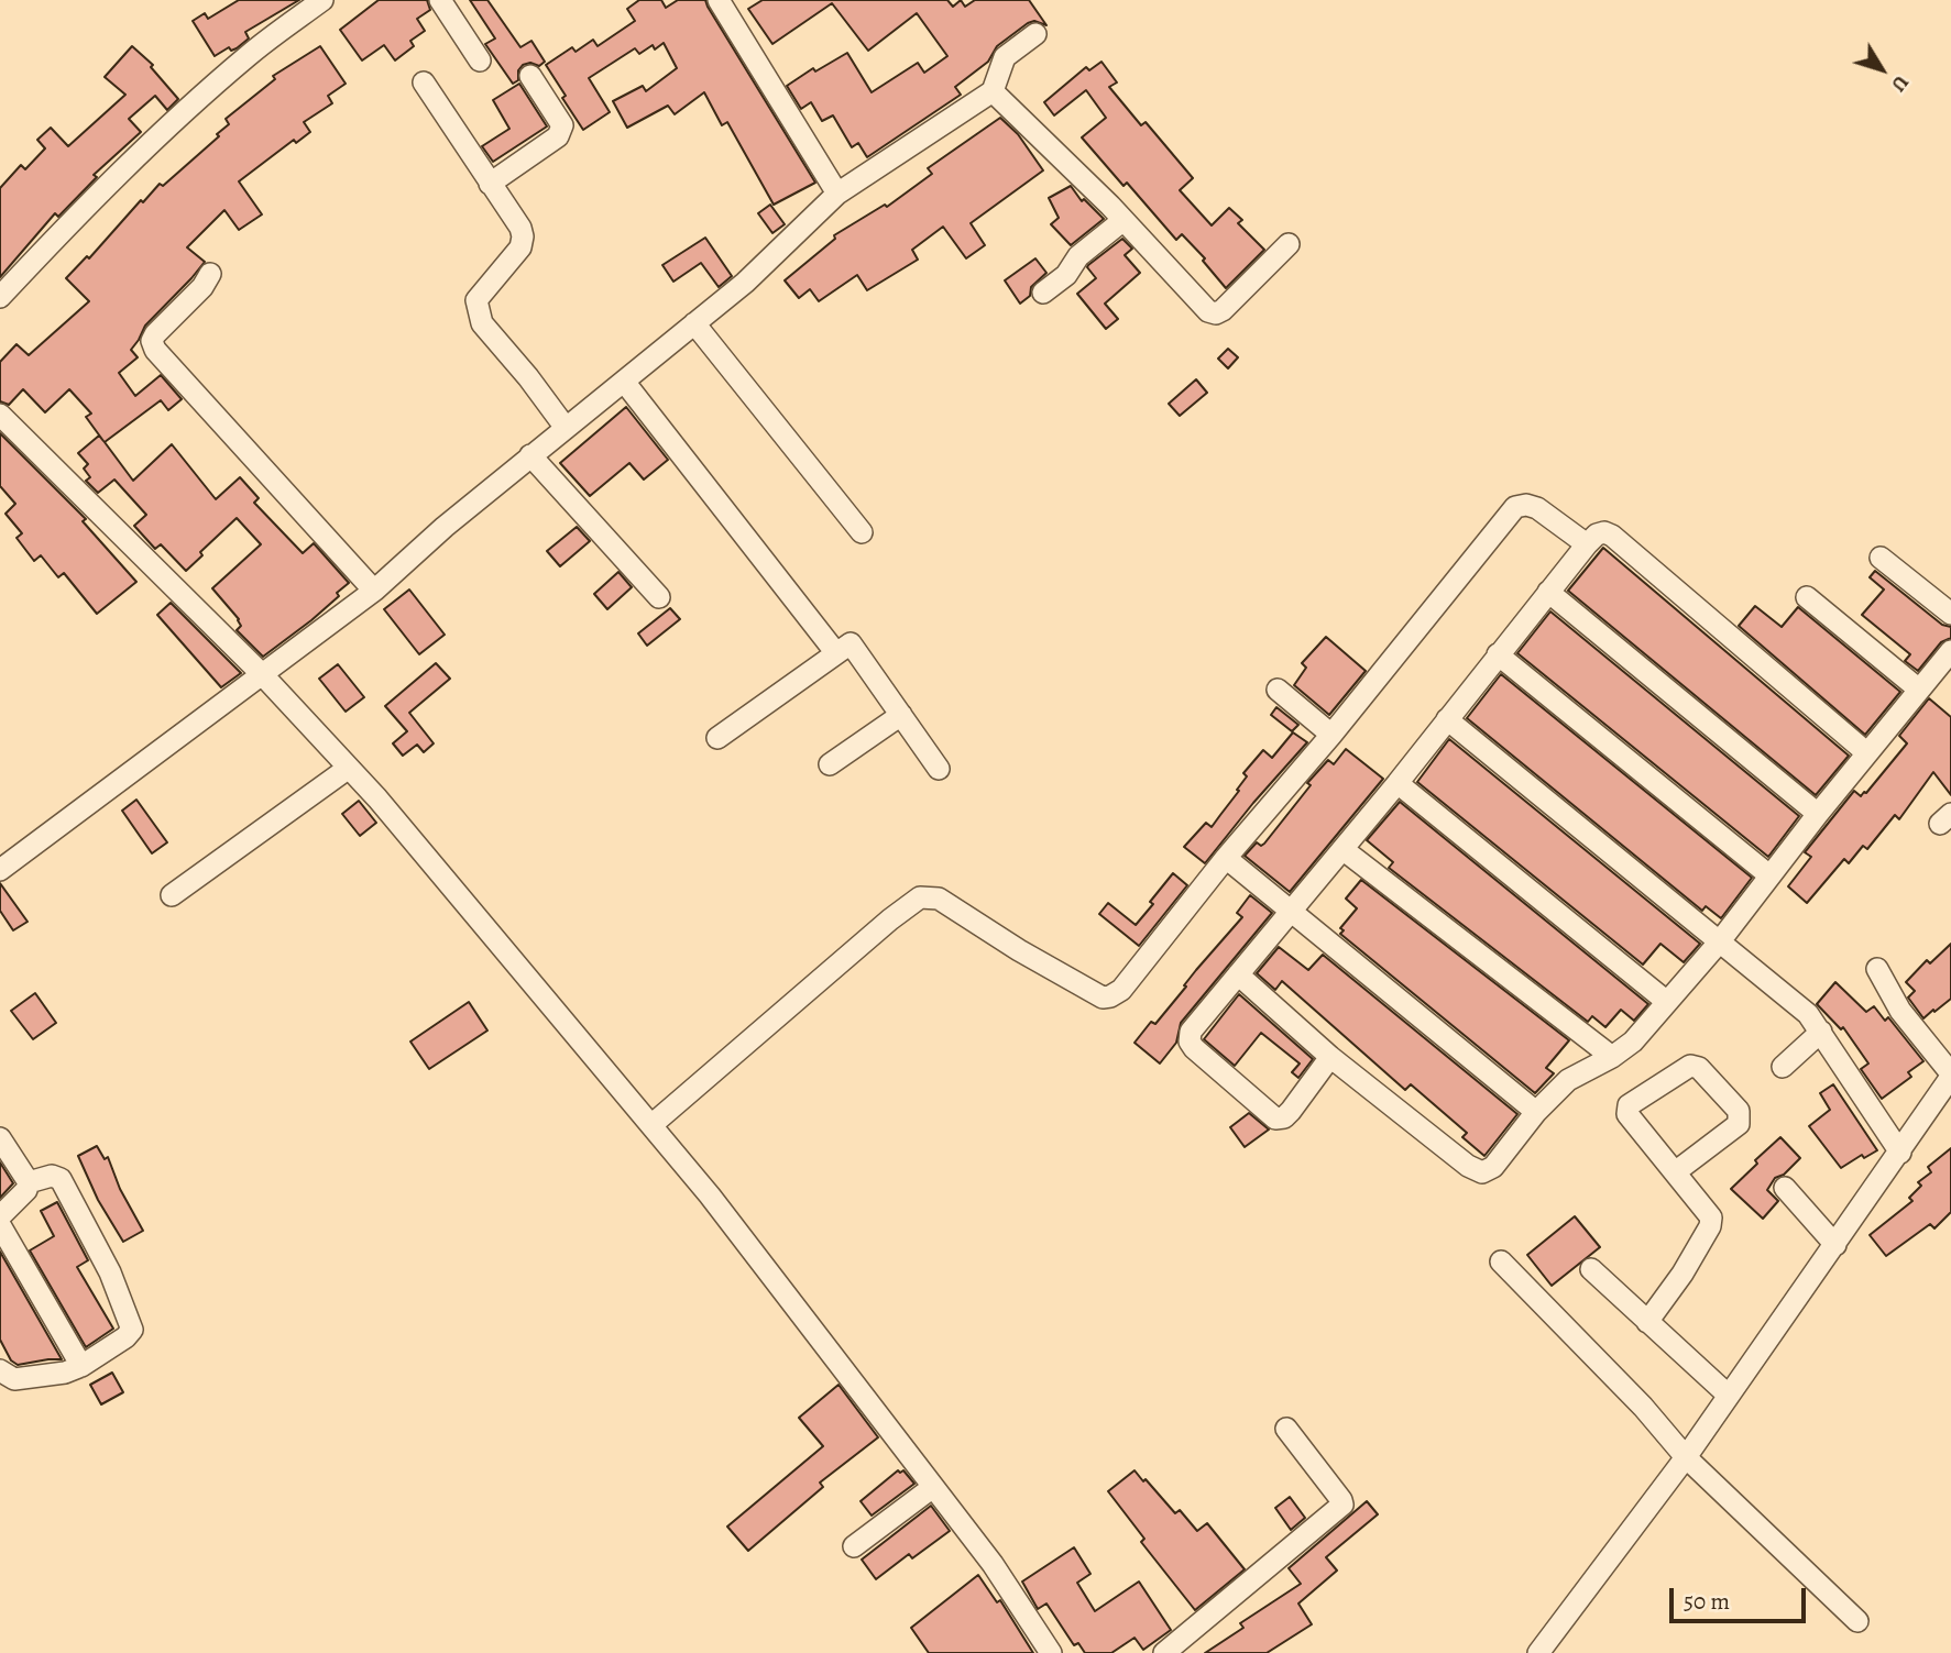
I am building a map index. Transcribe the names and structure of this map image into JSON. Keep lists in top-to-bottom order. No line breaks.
{"scale_bar":"50 m","north":"bottom right"}
